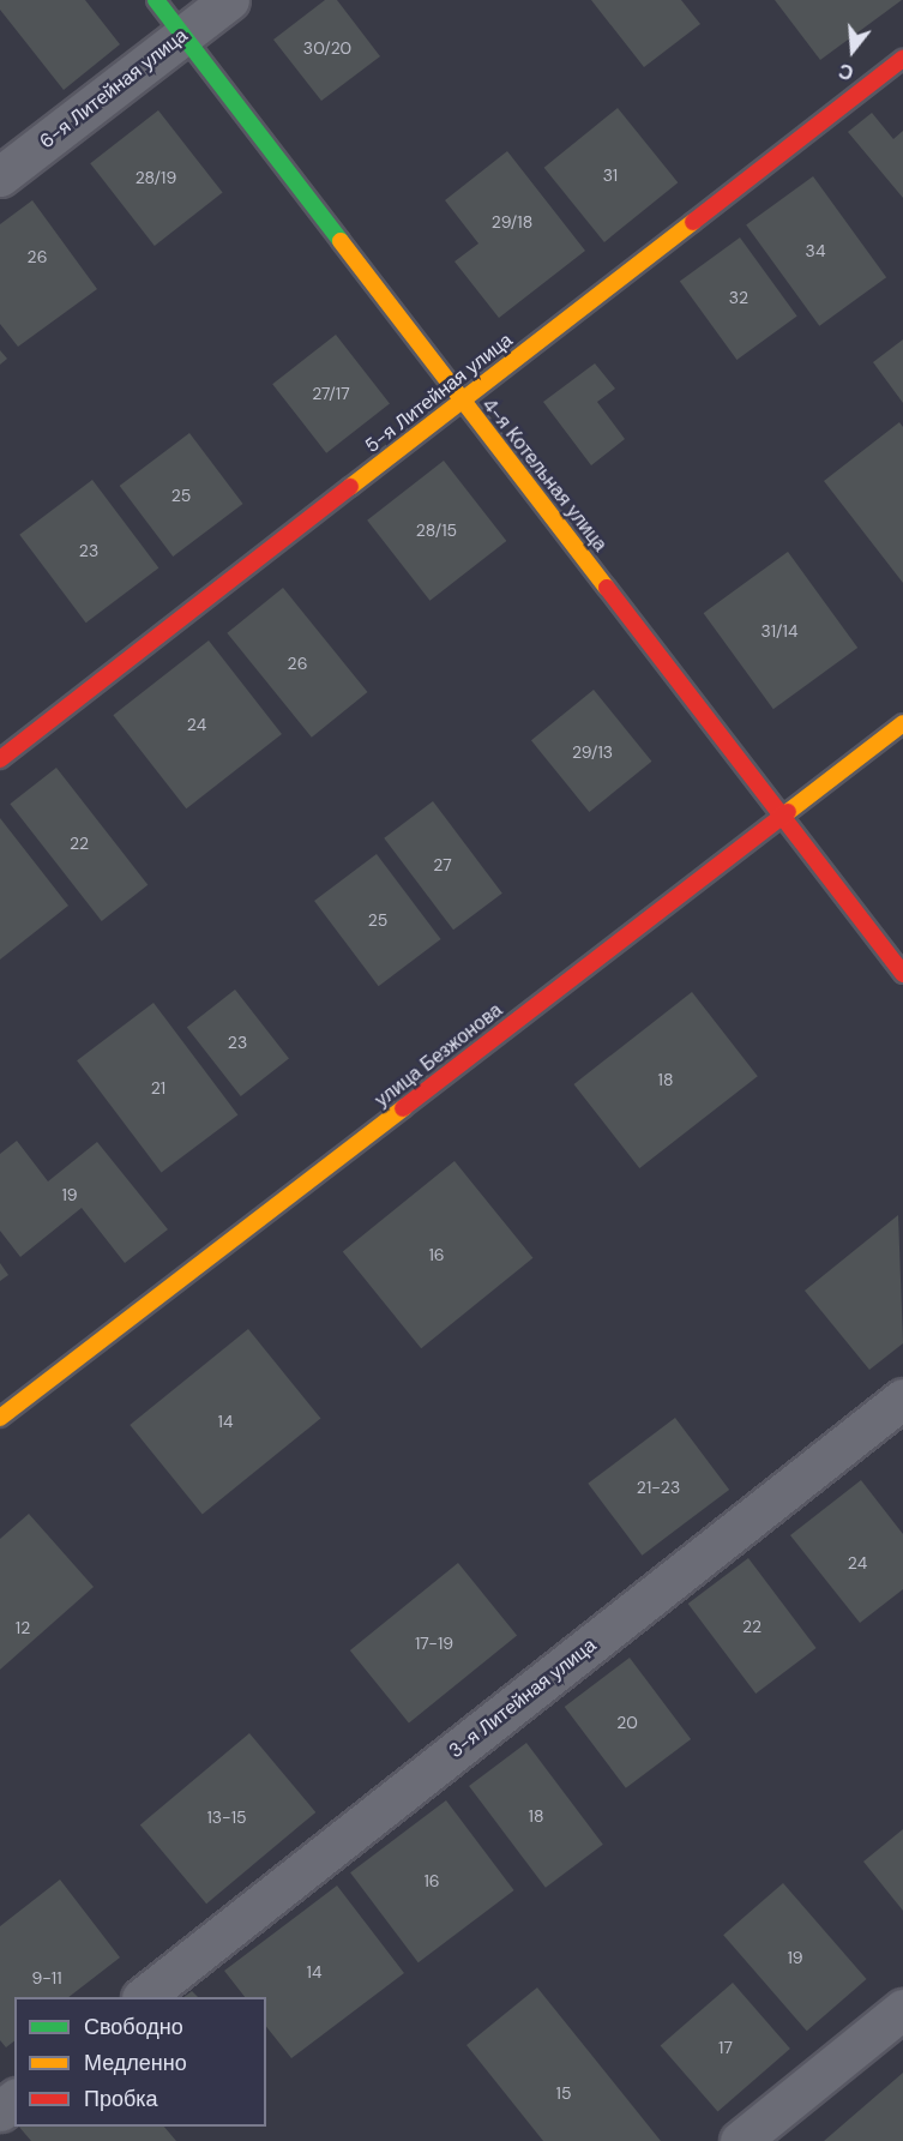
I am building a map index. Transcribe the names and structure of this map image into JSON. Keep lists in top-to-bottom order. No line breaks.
{"streets":{"street":["6-я Литейная улица","5-я Литейная улица","4-я Котельная улица","улица Безжонова","3-я Литейная улица"]},"crossings":[["6-я Литейная улица","4-я Котельная улица"],["5-я Литейная улица","4-я Котельная улица"],["4-я Котельная улица","улица Безжонова"]],"house_numbers":["30/20","31","28/19","29/18","34","26","32","27/17","25","28/15","23","31/14","26","24","29/13","22","27","25","23","18","21","19","16","14","21-23","24","22","12","17-19","20","18","13-15","16","19","14","9-11","17","15"],"legend":["Свободно","Медленно","Пробка"],"north":"bottom"}
